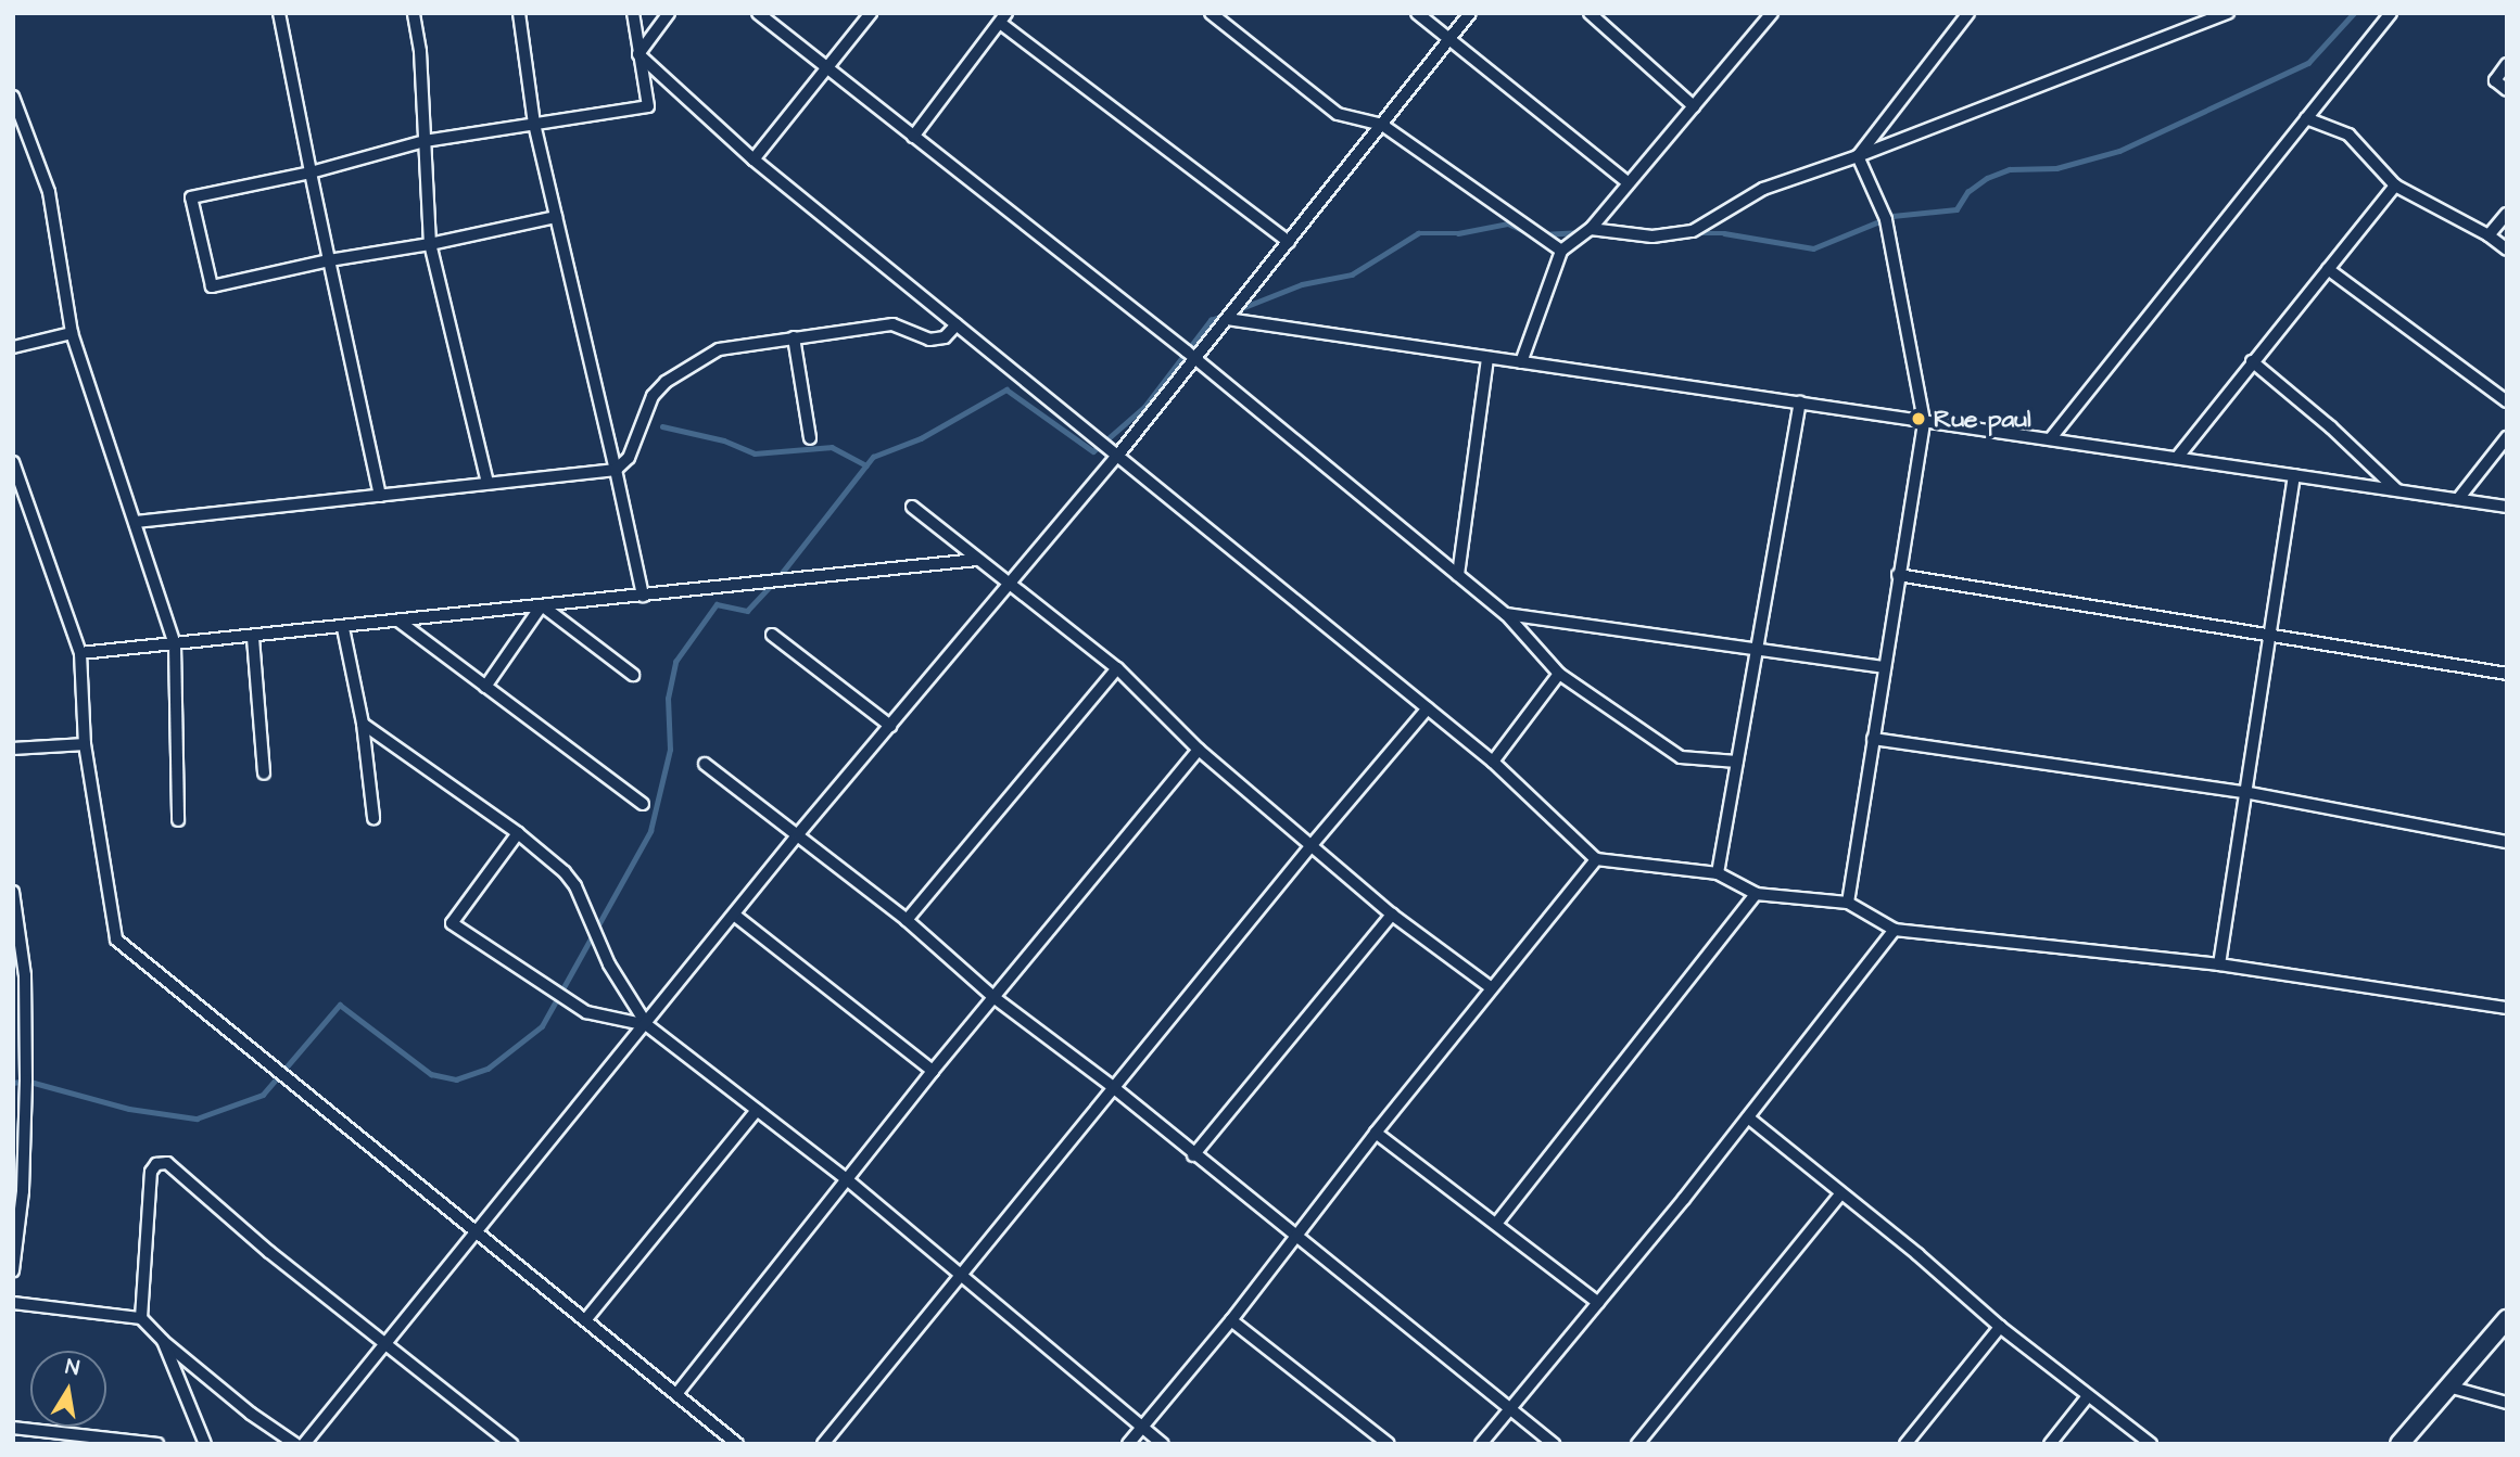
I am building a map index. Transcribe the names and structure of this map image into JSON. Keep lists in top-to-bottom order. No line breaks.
{"places":["Rue paul"],"north":"top"}
